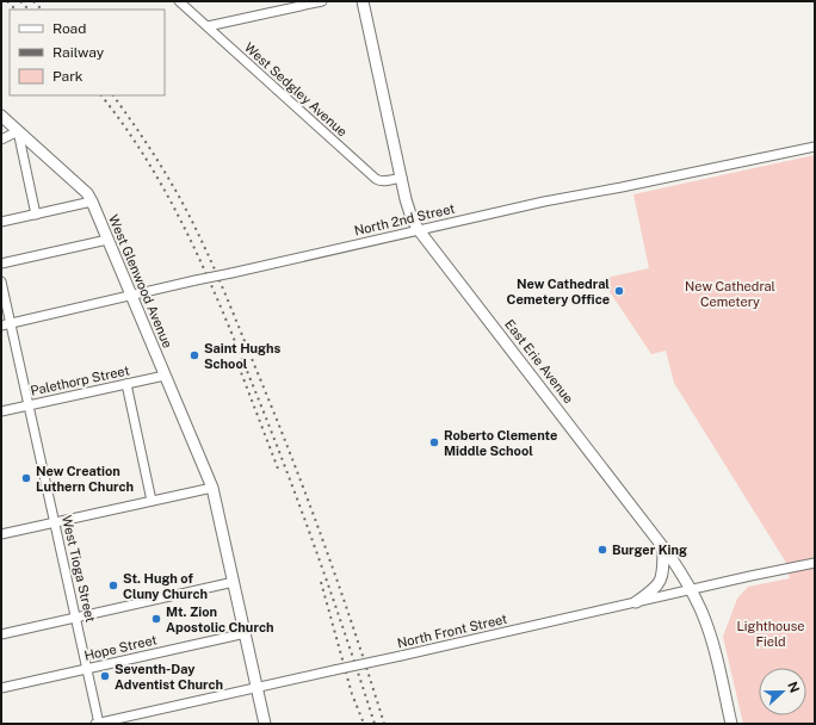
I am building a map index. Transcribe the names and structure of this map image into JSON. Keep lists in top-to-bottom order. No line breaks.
{"streets":{"main road":["West Glenwood Avenue","East Erie Avenue"],"street":["West Sedgley Avenue","North 2nd Street","Palethorp Street","West Tioga Street","North Front Street","Hope Street"]},"crossings":[["West Sedgley Avenue","East Erie Avenue"],["North 2nd Street","West Glenwood Avenue"],["North 2nd Street","East Erie Avenue"],["North 2nd Street","West Tioga Street"],["West Glenwood Avenue","Palethorp Street"],["West Glenwood Avenue","North Front Street"],["West Glenwood Avenue","Hope Street"],["East Erie Avenue","North Front Street"],["Palethorp Street","West Tioga Street"],["West Tioga Street","North Front Street"],["West Tioga Street","Hope Street"]],"parks":["New Cathedral Cemetery","Lighthouse Field"],"places":["New Cathedral Cemetery Office","Saint Hughs School","Roberto Clemente Middle School","New Creation Luthern Church","Burger King","St. Hugh of Cluny Church","Mt. Zion Apostolic Church","Seventh-Day Adventist Church"],"legend":["Road","Railway","Park"],"north":"right"}
